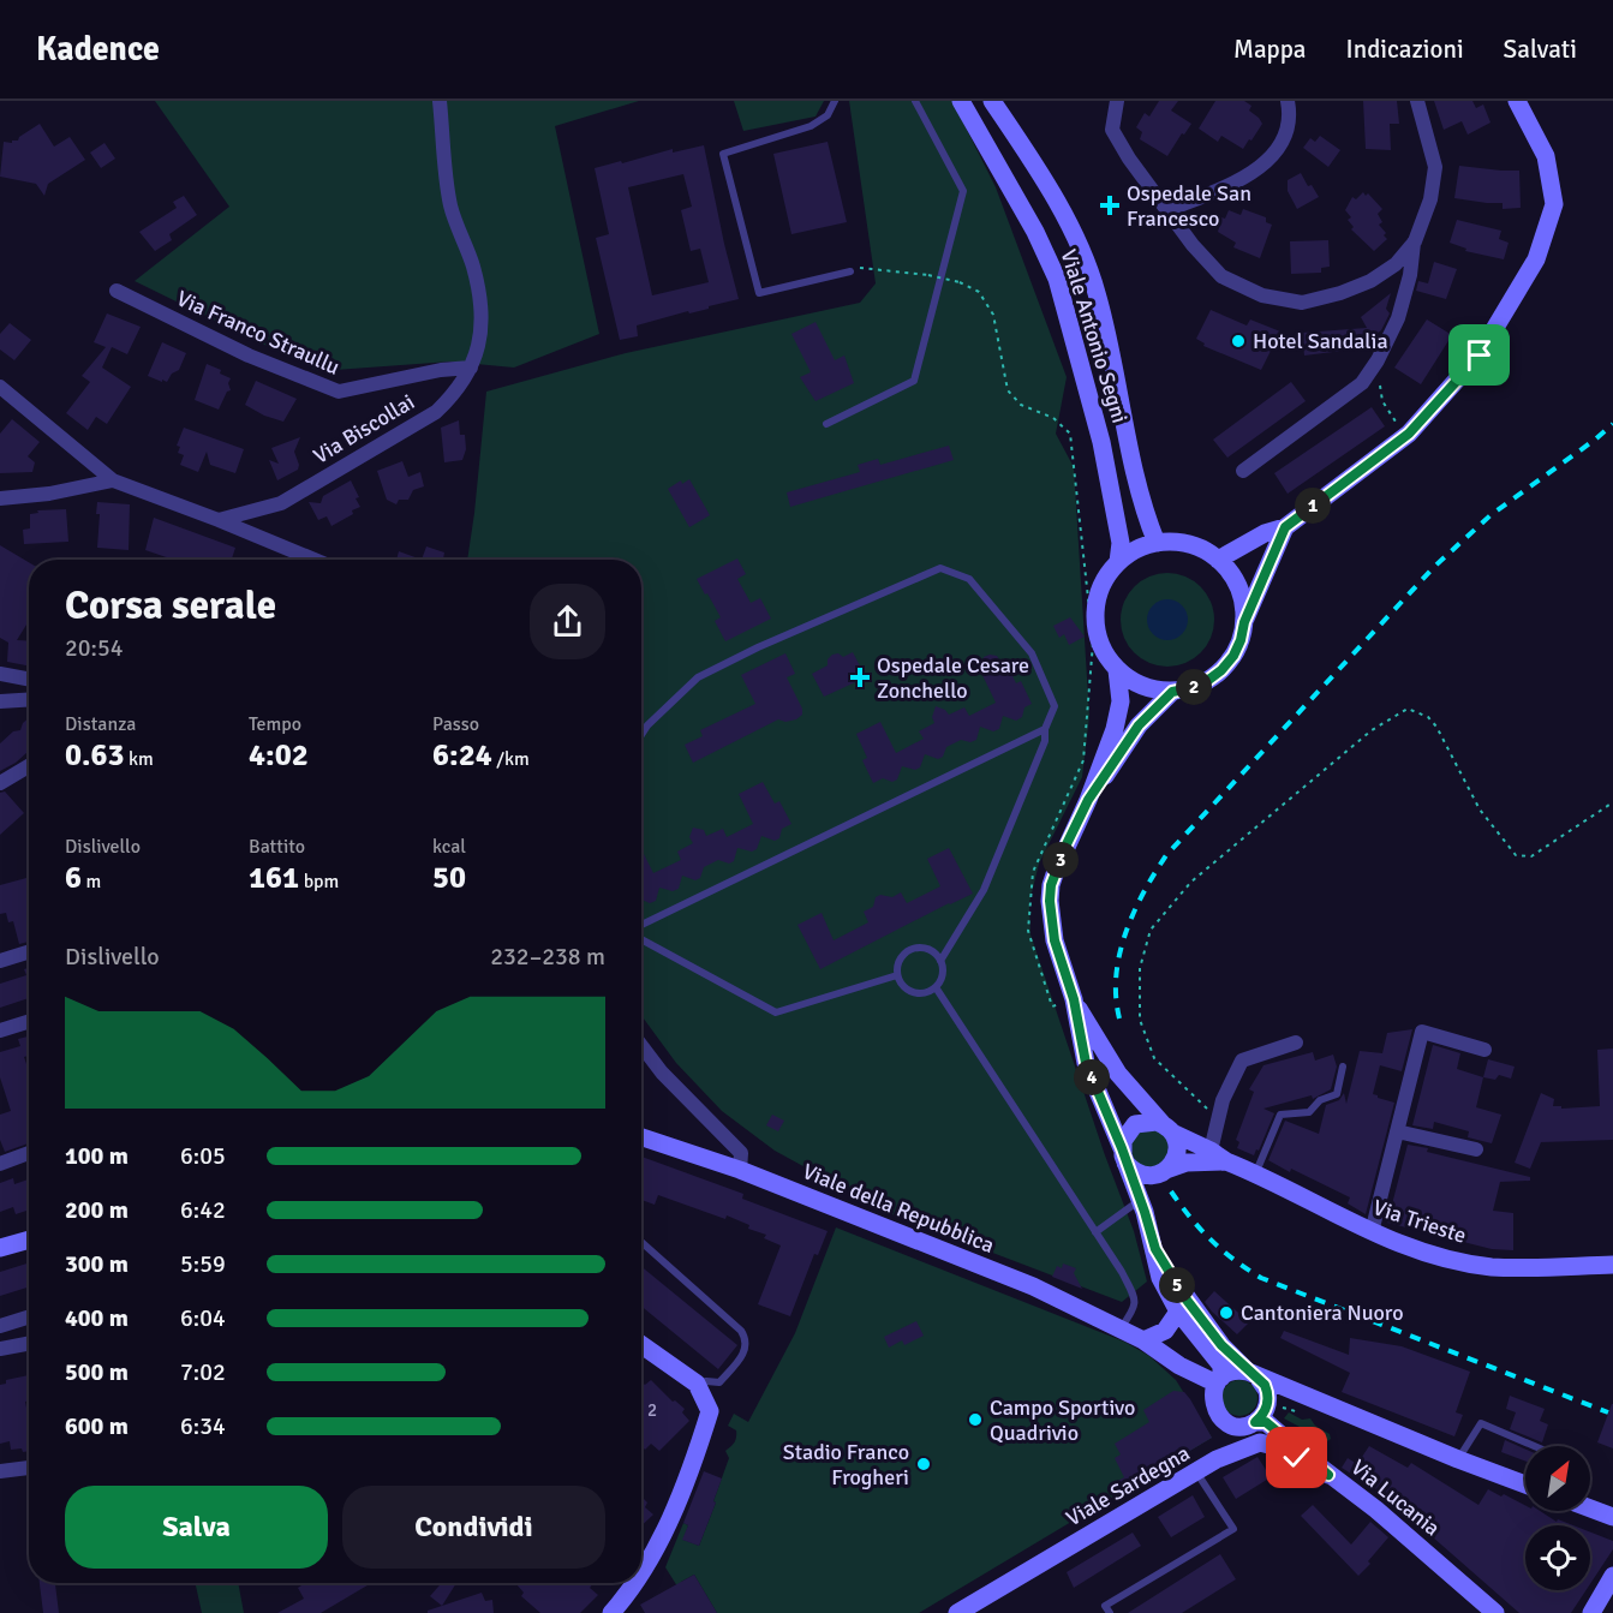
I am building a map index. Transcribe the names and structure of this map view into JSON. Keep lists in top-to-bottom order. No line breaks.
{"streets":{"street":["Via Franco Straullu","Viale Antonio Segni","Via Biscollai","Viale della Repubblica","Via Trieste","Viale Sardegna","Via Lucania"]},"crossings":[["Via Franco Straullu","Via Biscollai"],["Viale della Repubblica","Via Lucania"],["Viale Sardegna","Via Lucania"]],"places":{"health":["Ospedale San Francesco","Ospedale Cesare Zonchello"],"other":["Hotel Sandalia","Cantoniera Nuoro","Campo Sportivo Quadrivio","Stadio Franco Frogheri"]},"house_numbers":["2"],"north":"top right","page":{"header":"Kadence","nav":["Mappa","Indicazioni","Salvati"],"pins":["1","2","3","4","5"],"heading":["Corsa serale","20:54"],"stats":[["Distanza","0.63 km"],["Tempo","4:02"],["Passo","6:24 /km"],["Dislivello","6 m"],["Battito","161 bpm"],["kcal","50"]],"chart":["Dislivello","232–238 m"],"list":[{"name":"100 m","note":"6:05"},{"name":"200 m","note":"6:42"},{"name":"300 m","note":"5:59"},{"name":"400 m","note":"6:04"},{"name":"500 m","note":"7:02"},{"name":"600 m","note":"6:34"}],"buttons":["Salva","Condividi"]}}
